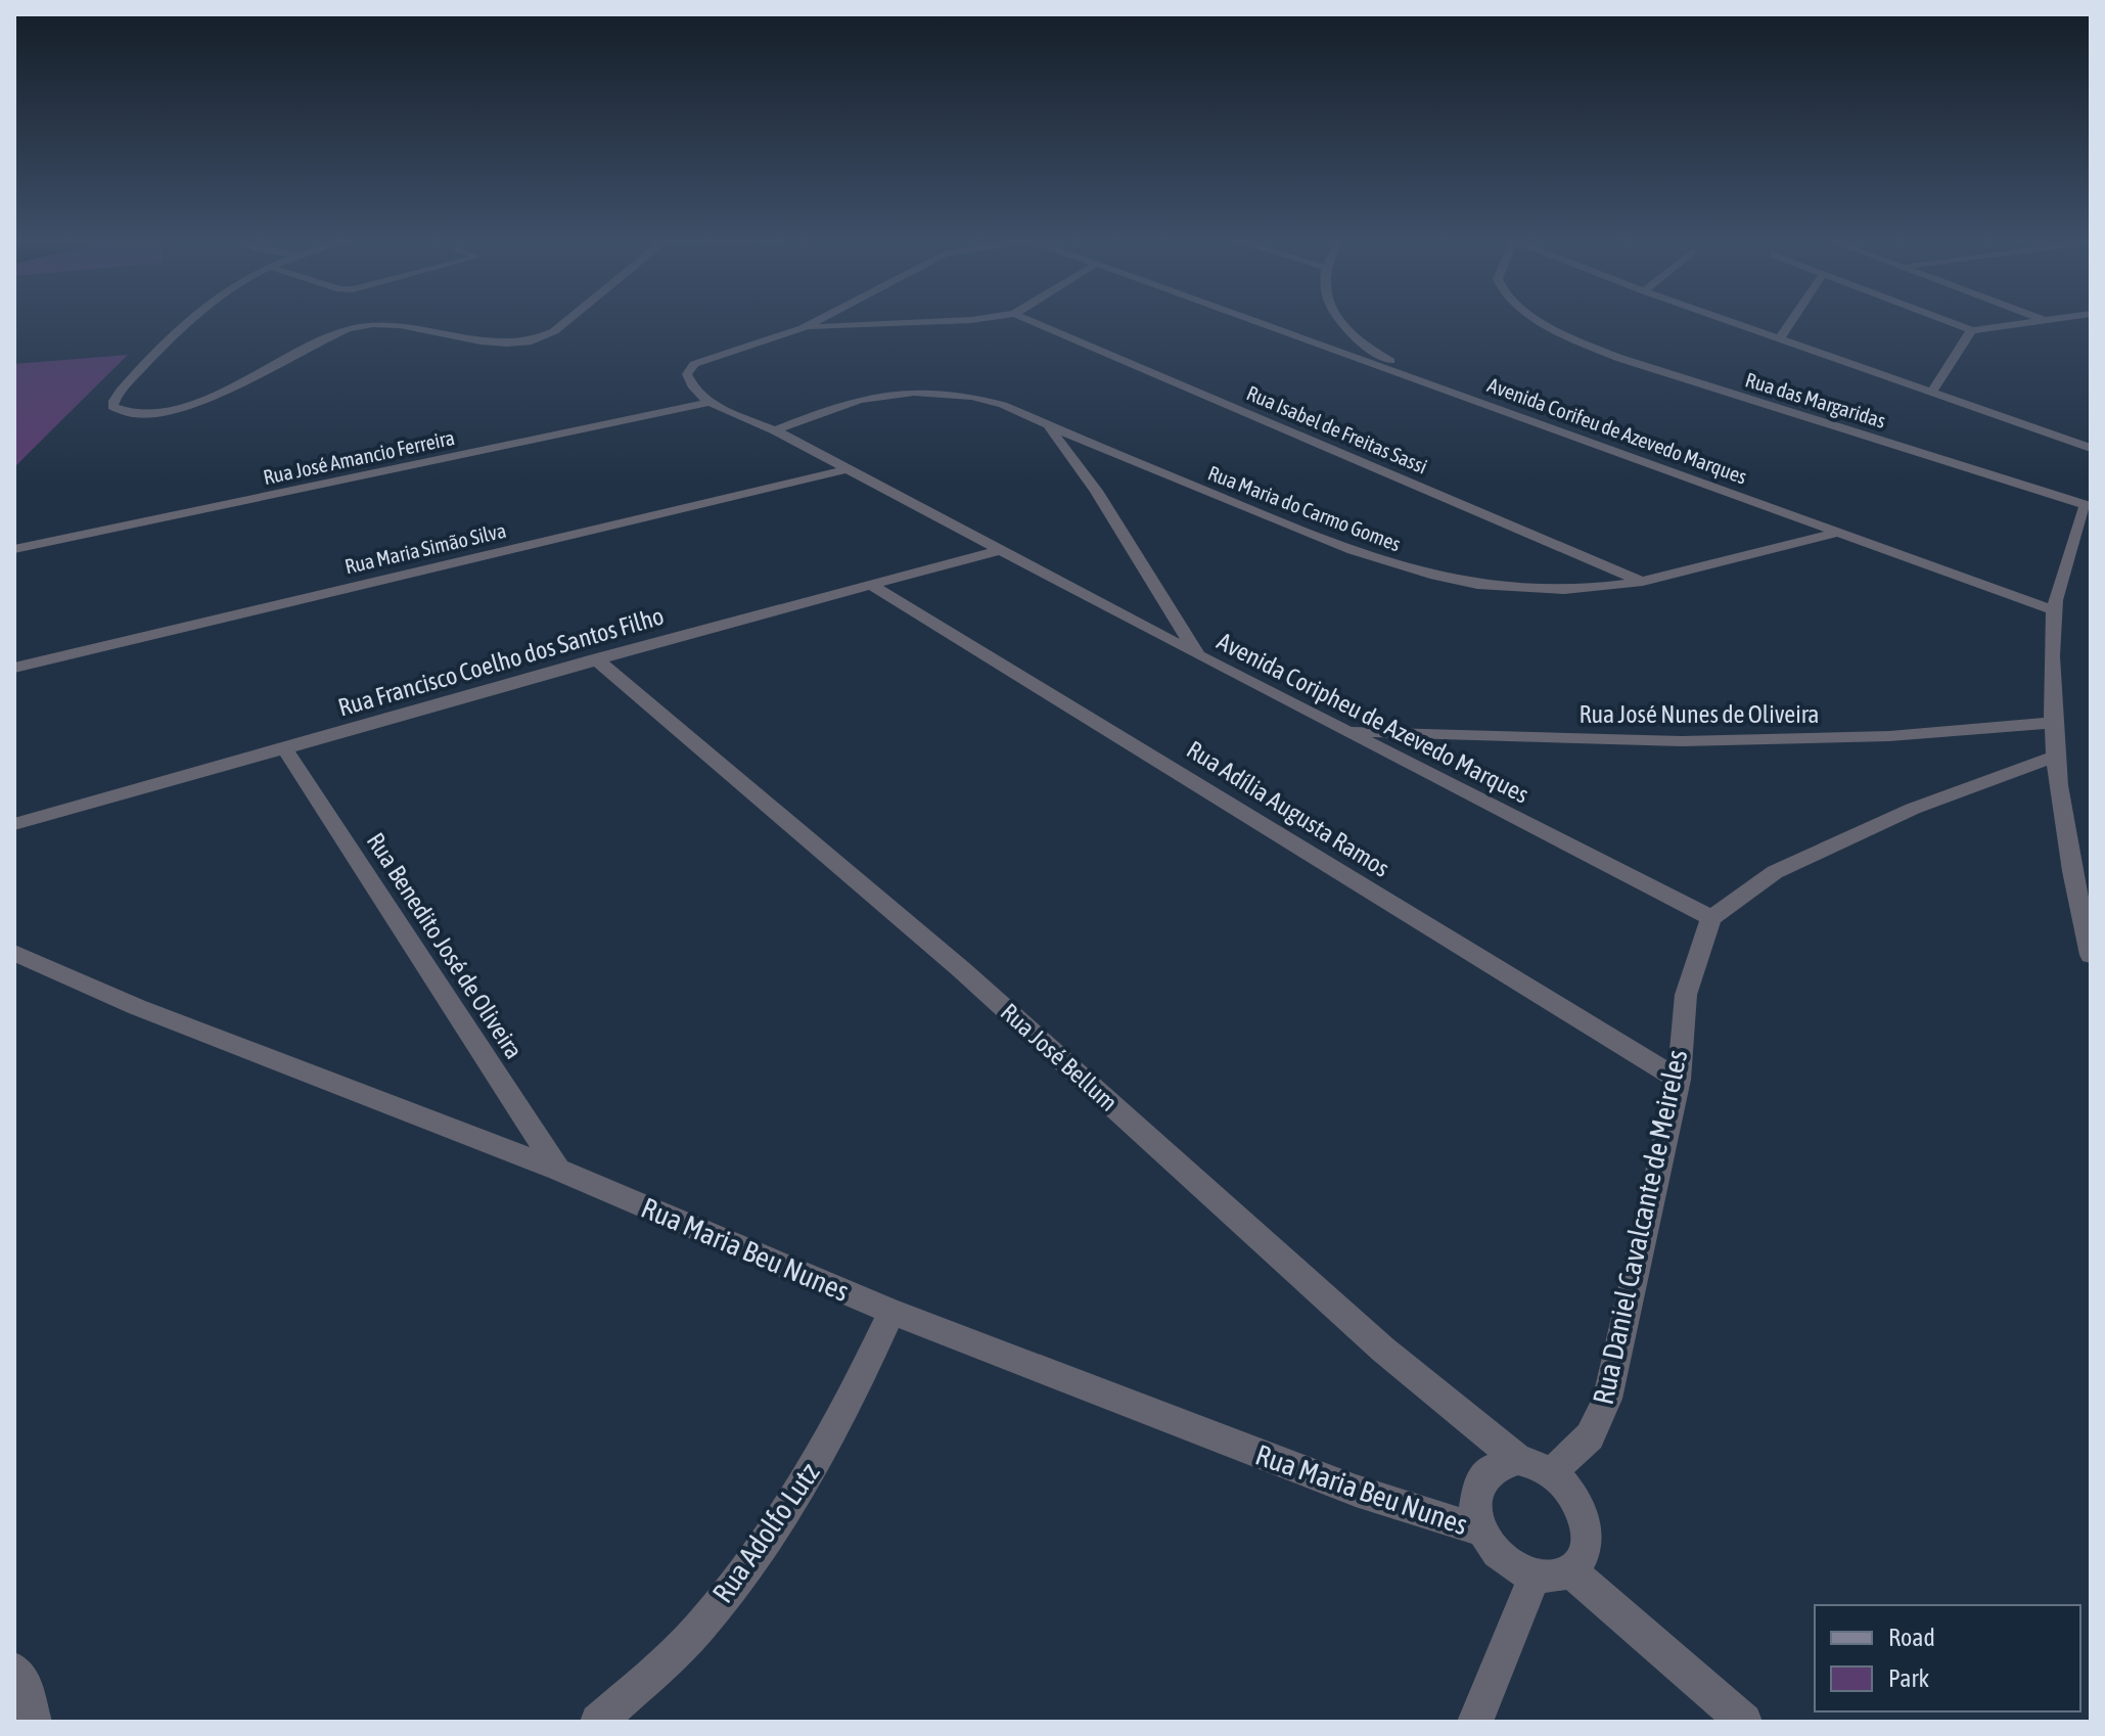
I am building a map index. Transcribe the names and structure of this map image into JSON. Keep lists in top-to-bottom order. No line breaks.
{"streets":{"street":["Rua das Margaridas","Rua Isabel de Freitas Sassi","Avenida Corifeu de Azevedo Marques","Rua José Amancio Ferreira","Rua Maria do Carmo Gomes","Rua Maria Simão Silva","Rua Francisco Coelho dos Santos Filho","Rua José Nunes de Oliveira","Avenida Coripheu de Azevedo Marques","Rua Adília Augusta Ramos","Rua Benedito José de Oliveira","Rua José Bellum","Rua Daniel Cavalcante de Meireles","Rua Maria Beu Nunes","Rua Adolfo Lutz"]},"crossings":[["Rua Isabel de Freitas Sassi","Rua Maria do Carmo Gomes"],["Avenida Corifeu de Azevedo Marques","Rua Maria do Carmo Gomes"],["Rua José Amancio Ferreira","Avenida Coripheu de Azevedo Marques"],["Rua Maria do Carmo Gomes","Avenida Coripheu de Azevedo Marques"],["Rua Maria Simão Silva","Avenida Coripheu de Azevedo Marques"],["Rua Francisco Coelho dos Santos Filho","Avenida Coripheu de Azevedo Marques"],["Rua Francisco Coelho dos Santos Filho","Rua Adília Augusta Ramos"],["Rua Francisco Coelho dos Santos Filho","Rua Benedito José de Oliveira"],["Rua Francisco Coelho dos Santos Filho","Rua José Bellum"],["Rua José Nunes de Oliveira","Avenida Coripheu de Azevedo Marques"],["Avenida Coripheu de Azevedo Marques","Rua Daniel Cavalcante de Meireles"],["Rua Adília Augusta Ramos","Rua Daniel Cavalcante de Meireles"],["Rua Benedito José de Oliveira","Rua Maria Beu Nunes"],["Rua José Bellum","Rua Daniel Cavalcante de Meireles"],["Rua José Bellum","Rua Maria Beu Nunes"],["Rua Daniel Cavalcante de Meireles","Rua Maria Beu Nunes"],["Rua Maria Beu Nunes","Rua Adolfo Lutz"]],"legend":["Road","Park"]}
